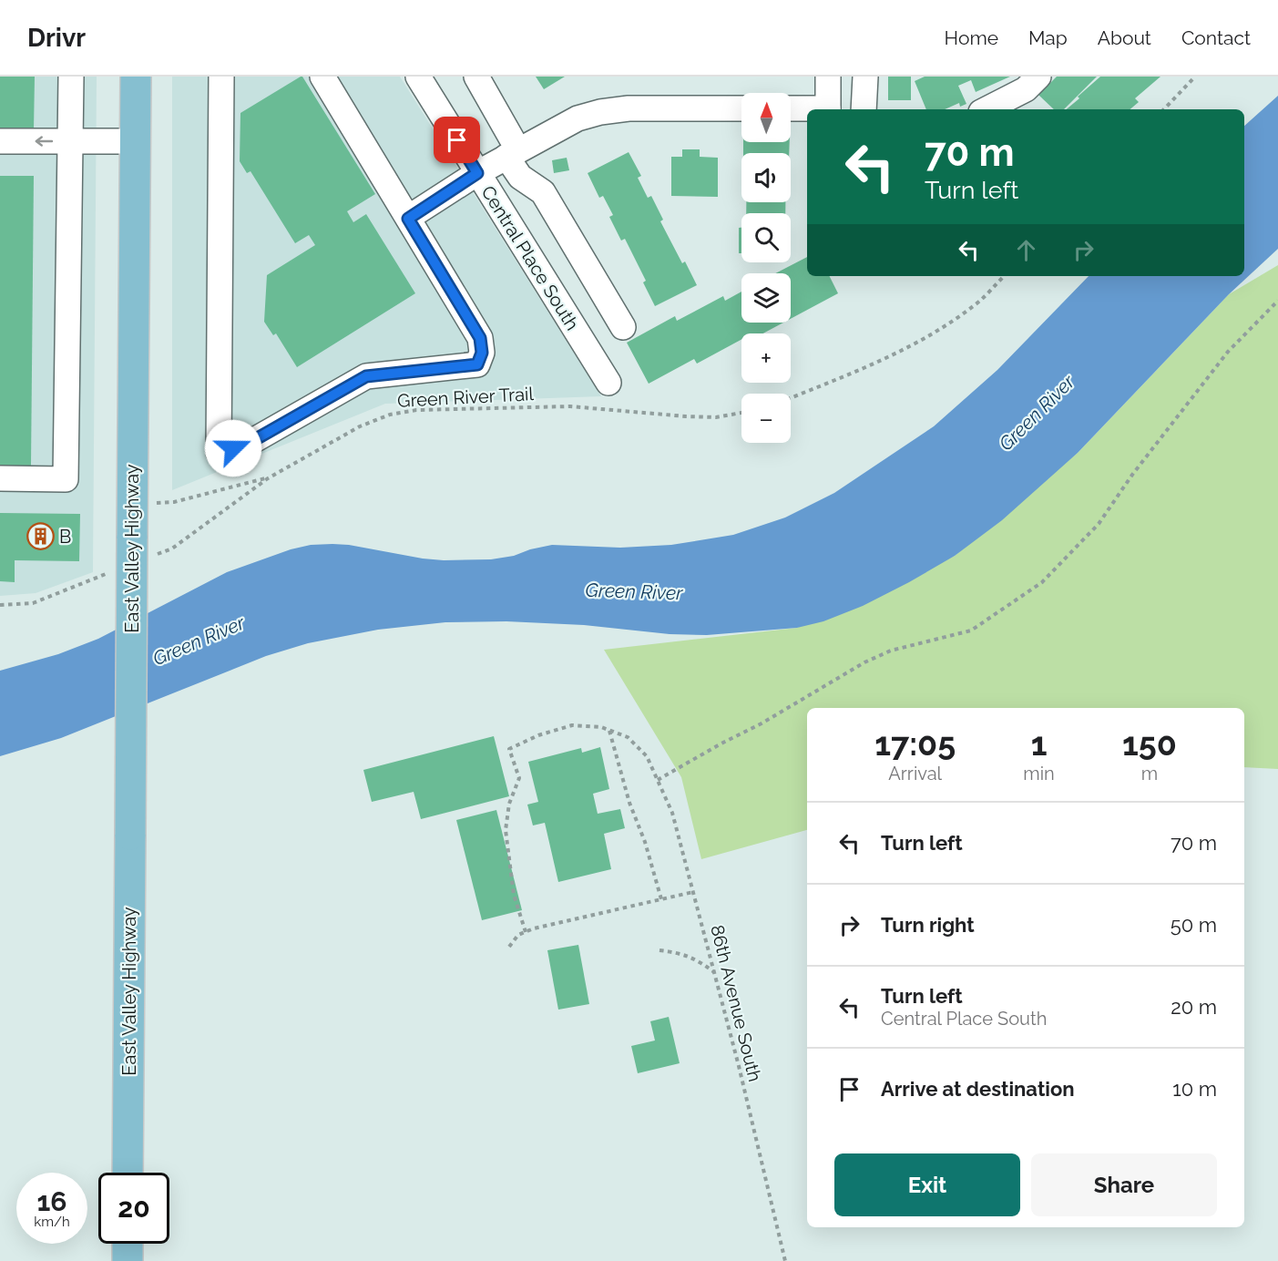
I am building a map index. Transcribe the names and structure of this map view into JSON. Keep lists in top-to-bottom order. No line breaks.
{"streets":{"main road":["East Valley Highway"],"street":["Central Place South"],"path":["Green River Trail","86th Avenue South"]},"crossings":[["Green River Trail","East Valley Highway"]],"water":["Green River"],"places":{"building":["B"]},"north":"top","page":{"header":"Drivr","nav":["Home","Map","About","Contact"],"map_buttons":["+","−"],"turn":["70 m","Turn left"],"eta":["17:05","Arrival","1","min","150","m"],"list":[{"name":"Turn left","value":"70 m"},{"name":"Turn right","value":"50 m"},{"name":"Turn left","note":"Central Place South","value":"20 m"},{"name":"Arrive at destination","value":"10 m"}],"buttons":["Exit","Share"],"speed":"16 km/h","limit":"20"}}
